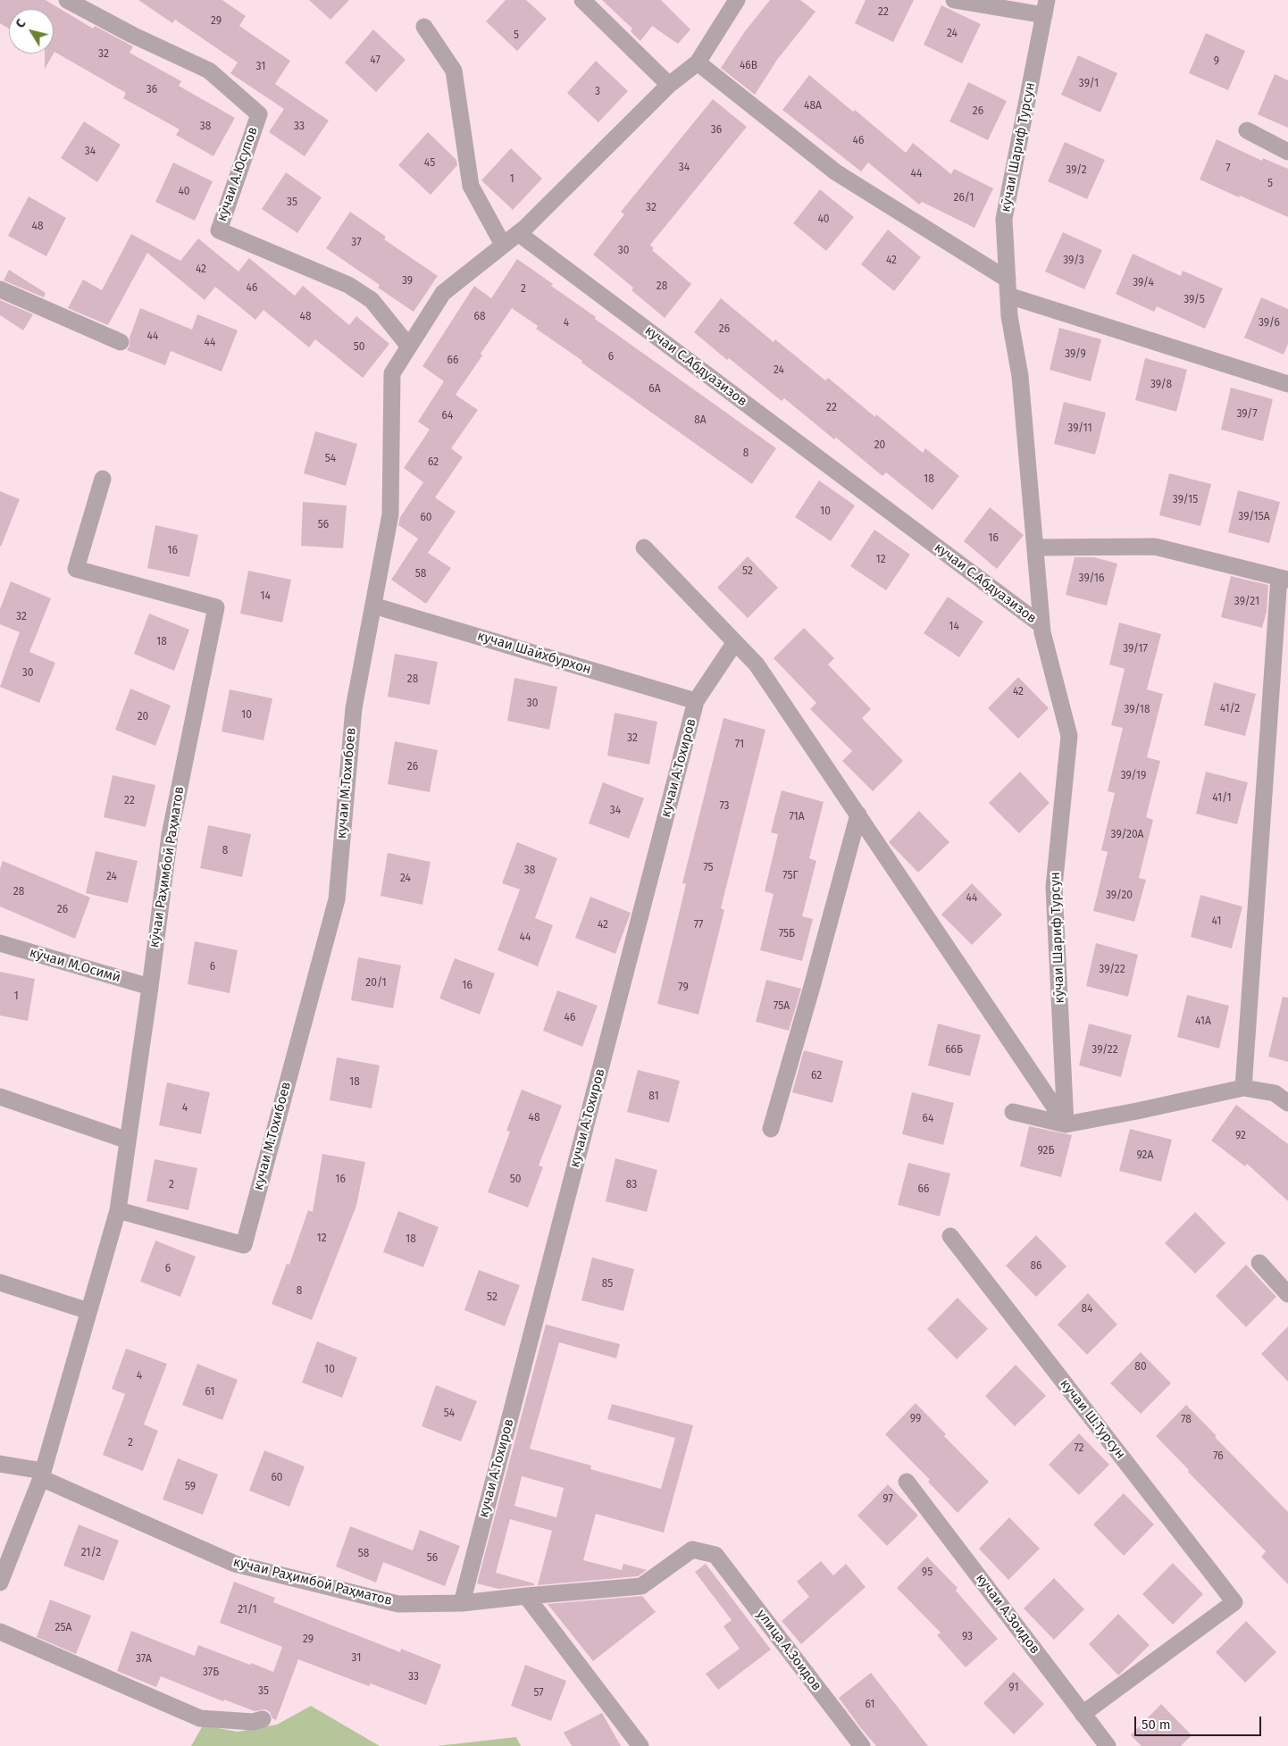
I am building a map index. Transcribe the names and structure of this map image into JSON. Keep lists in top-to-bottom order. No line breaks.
{"streets":{"street":["кӯчаи Шариф Турсун","кӯчаи А.Юсупов","кучаи С.Абдуазизов","кучаи Шайхбурхон","кучаи А.Тохиров","кучаи М.Тохибоев","кӯчаи Раҳимбой Раҳматов","кӯчаи М.Осимӣ","кучаи Ш.Турсун","кучаи А.Зоидов","улица А.Зоидов"]},"crossings":[["кӯчаи Шариф Турсун","кучаи С.Абдуазизов"],["кӯчаи А.Юсупов","кучаи М.Тохибоев"],["кучаи С.Абдуазизов","кучаи М.Тохибоев"],["кучаи Шайхбурхон","кучаи А.Тохиров"],["кучаи Шайхбурхон","кучаи М.Тохибоев"],["кучаи А.Тохиров","кӯчаи Раҳимбой Раҳматов"],["кучаи М.Тохибоев","кӯчаи Раҳимбой Раҳматов"],["кӯчаи Раҳимбой Раҳматов","кӯчаи М.Осимӣ"],["кӯчаи Раҳимбой Раҳматов","улица А.Зоидов"],["кучаи Ш.Турсун","кучаи А.Зоидов"]],"house_numbers":["22","29","24","5","32","47","9","46В","31","39/1","36","3","48А","26","38","33","36","46","34","45","34","7","39/2","44","1","5","40","26/1","35","32","40","48","37","30","42","39/3","42","39","39/4","28","46","2","39/5","48","68","4","39/6","26","44","44","50","39/9","6","66","24","39/8","6А","22","39/7","64","8А","39/11","20","8","54","62","18","39/15","10","39/15А","60","56","16","16","12","52","58","39/16","14","39/21","32","14","18","39/17","30","28","42","30","41/2","39/18","10","20","32","71","26","39/19","41/1","22","73","34","71А","39/20А","8","75","38","75Г","24","24","28","39/20","44","26","41","42","77","75Б","44","6","39/22","20/1","16","79","1","75А","46","41А","66Б","39/22","62","18","81","4","48","64","92","92Б","92А","16","50","2","83","66","12","18","86","6","85","8","52","84","80","10","4","61","54","99","78","2","72","76","60","59","97","21/2","58","56","95","21/1","25А","93","29","31","37А","37Б","33","91","35","57","61"],"scale_bar":"50 m","north":"top left"}
